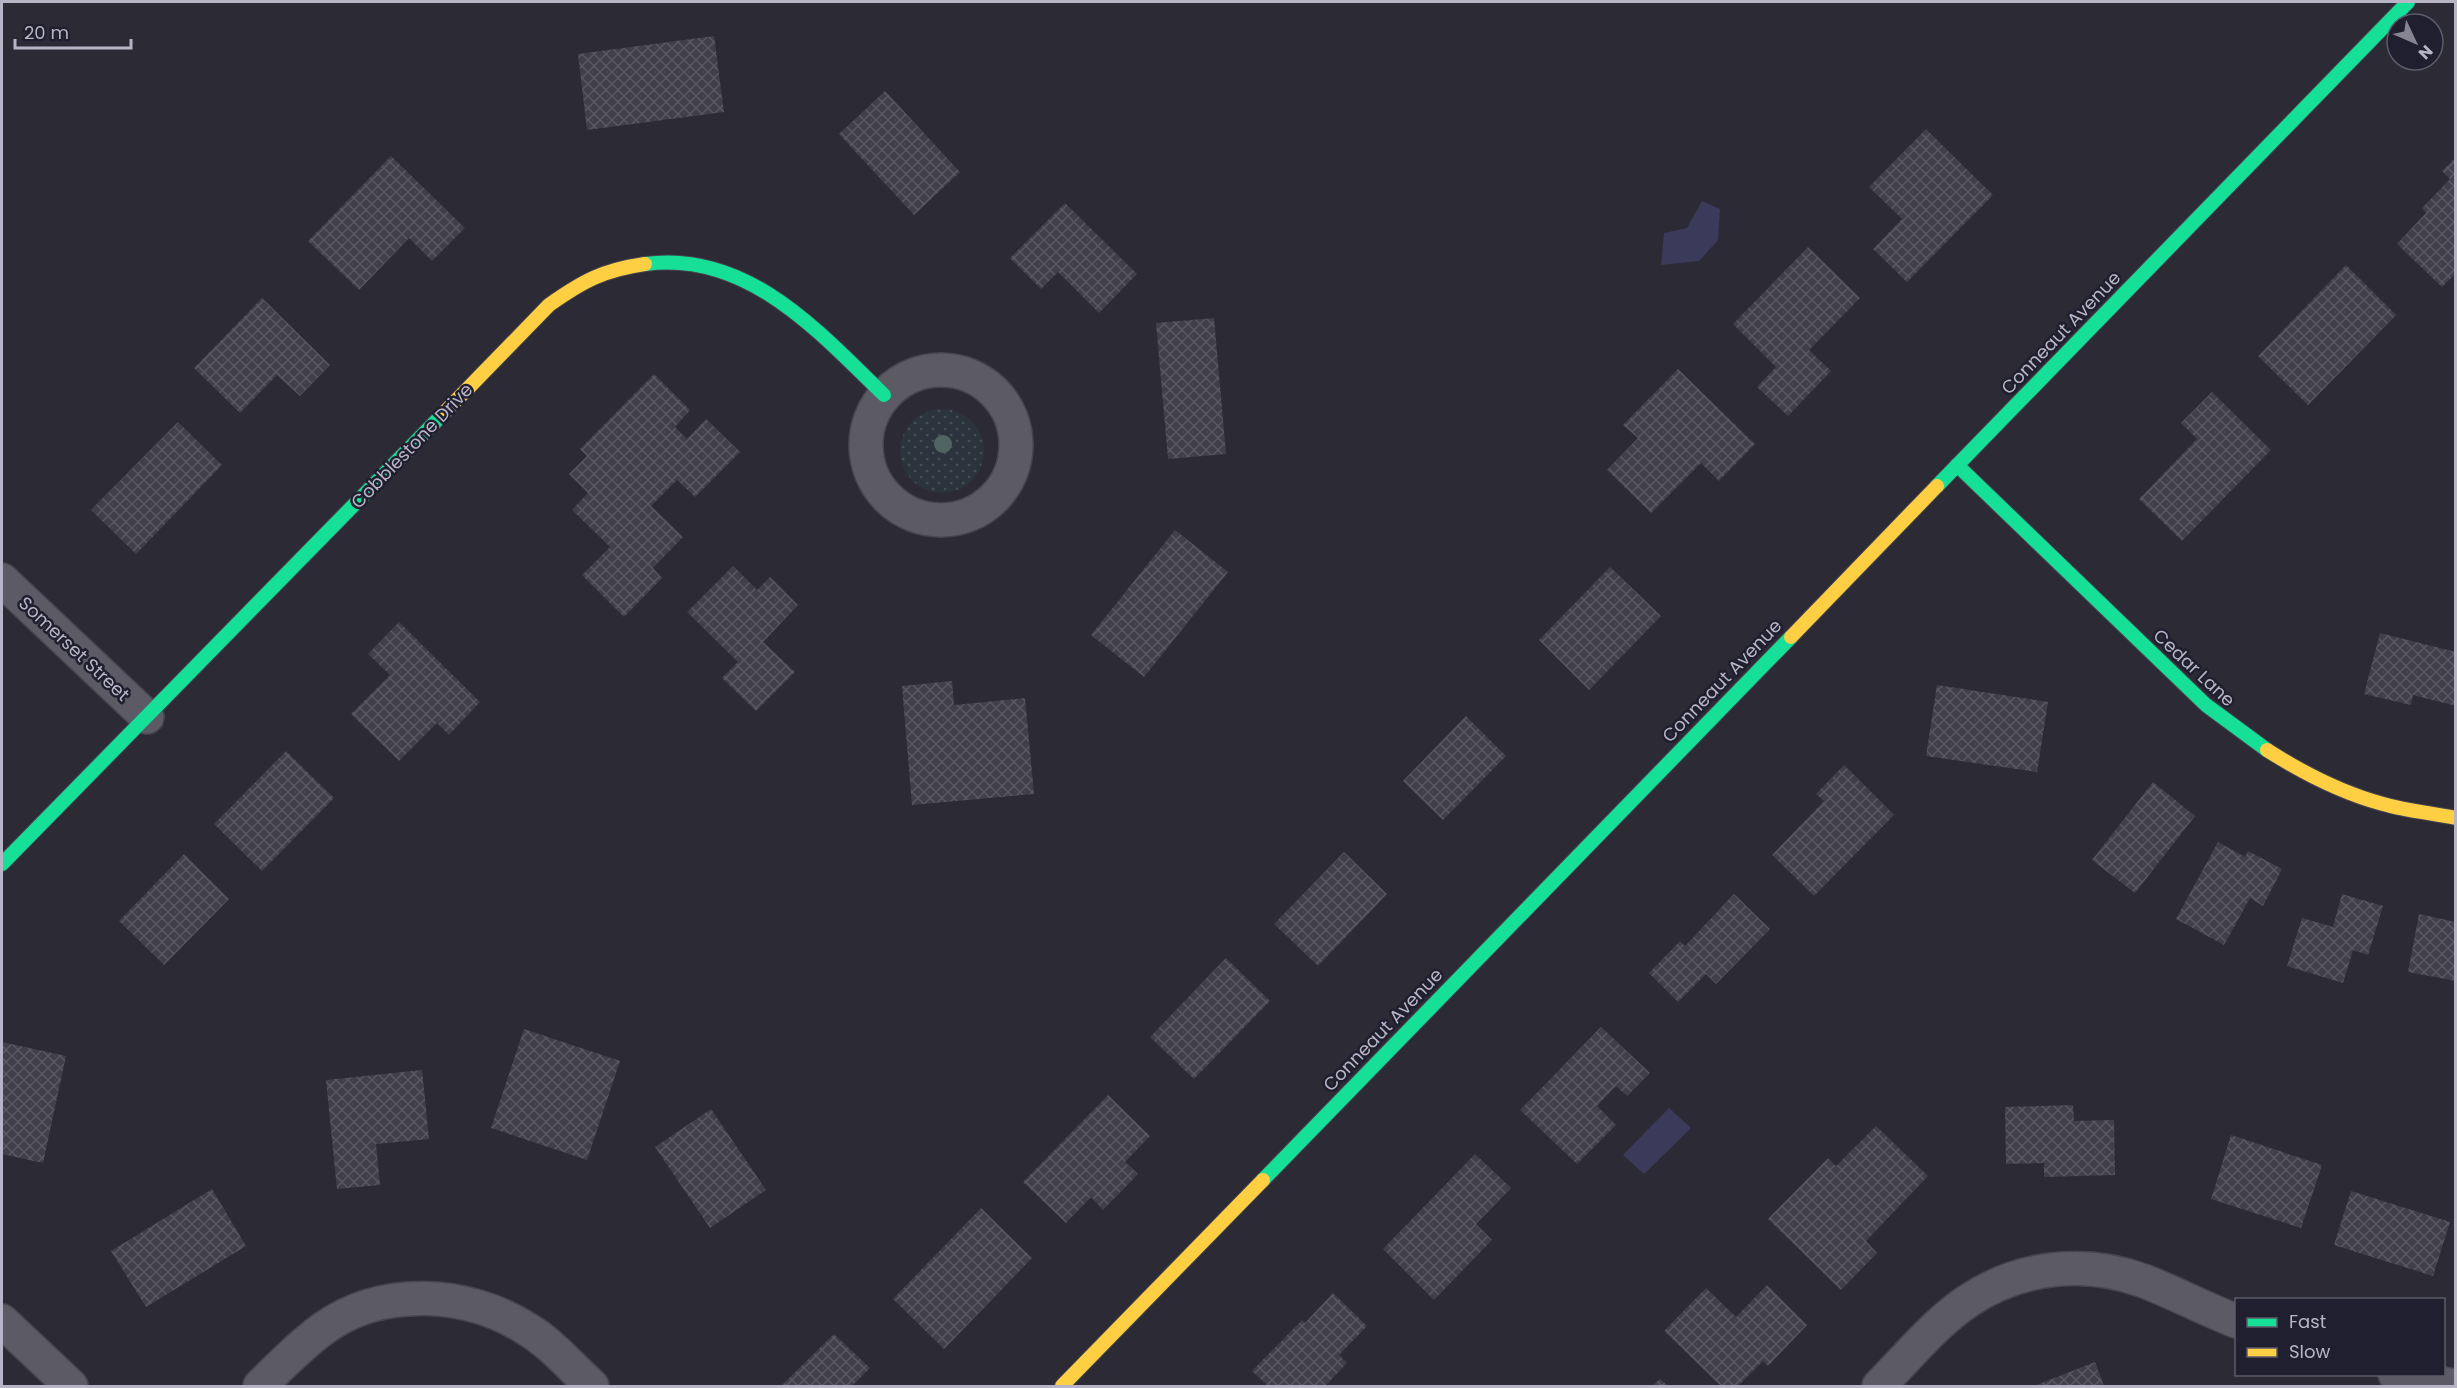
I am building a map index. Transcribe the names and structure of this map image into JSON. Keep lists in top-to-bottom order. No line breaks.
{"streets":{"street":["Conneaut Avenue","Cobblestone Drive","Somerset Street","Cedar Lane"]},"crossings":[["Conneaut Avenue","Cedar Lane"],["Cobblestone Drive","Somerset Street"]],"legend":["Fast","Slow"],"scale_bar":"20 m","north":"bottom right"}
